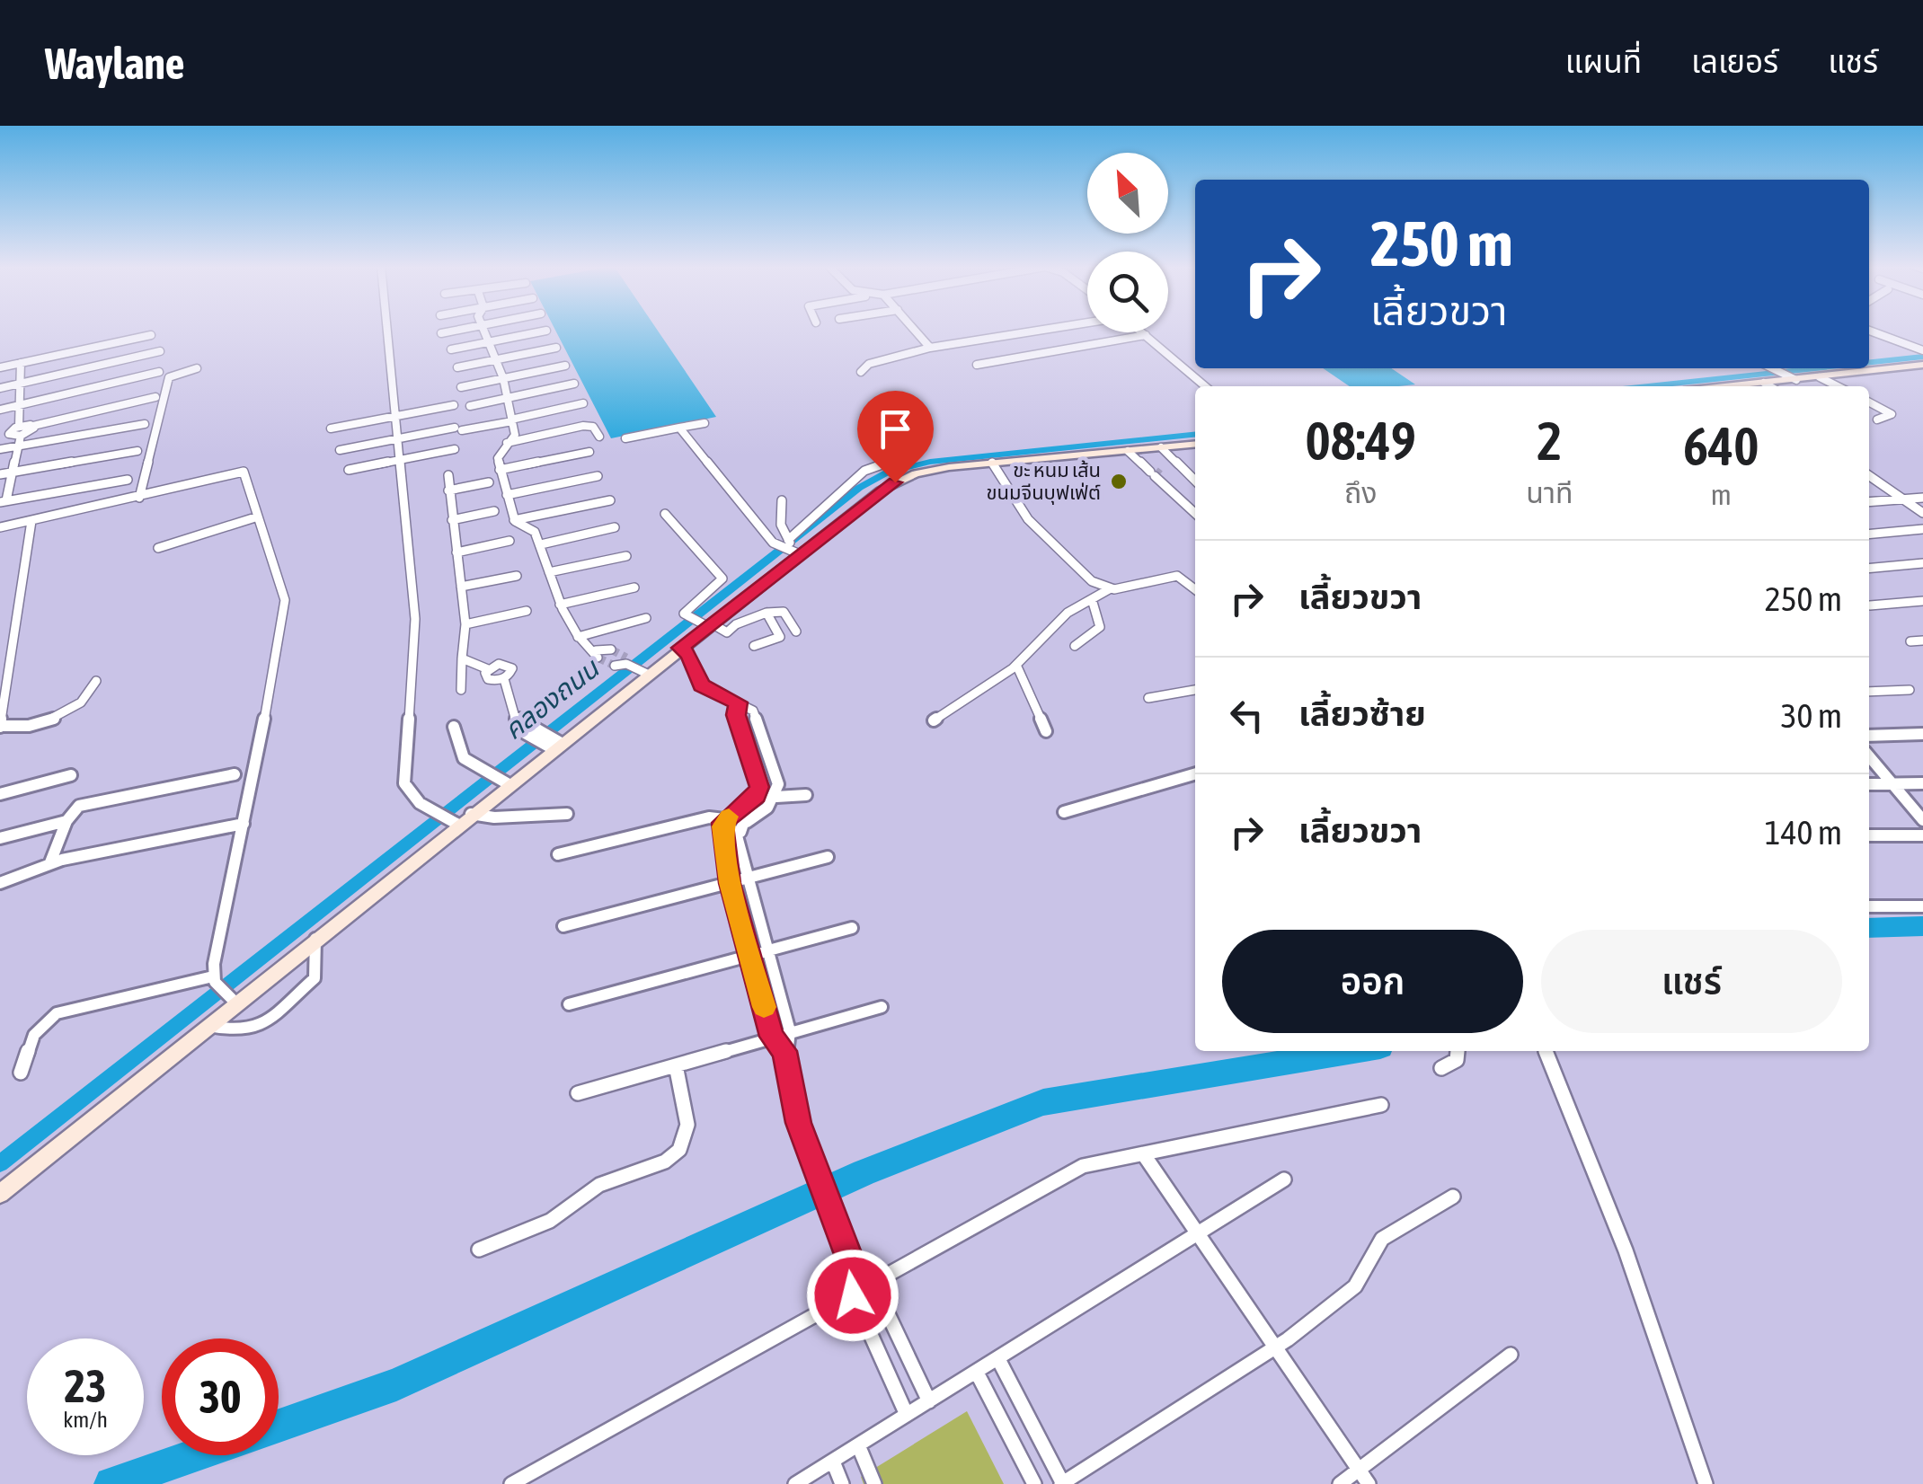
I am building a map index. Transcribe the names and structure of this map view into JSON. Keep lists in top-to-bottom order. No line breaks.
{"water":["คลองถนน"],"places":["ขะ หนม เส้น ขนมจีนบุฟเฟ่ต์"],"north":"top left","page":{"header":"Waylane","nav":["แผนที่","เลเยอร์","แชร์"],"turn":["250 m","เลี้ยวขวา"],"eta":["08:49","ถึง","2","นาที","640","m"],"list":[{"name":"เลี้ยวขวา","value":"250 m"},{"name":"เลี้ยวซ้าย","value":"30 m"},{"name":"เลี้ยวขวา","value":"140 m"}],"buttons":["ออก","แชร์"],"speed":"23 km/h","limit":"30"}}
